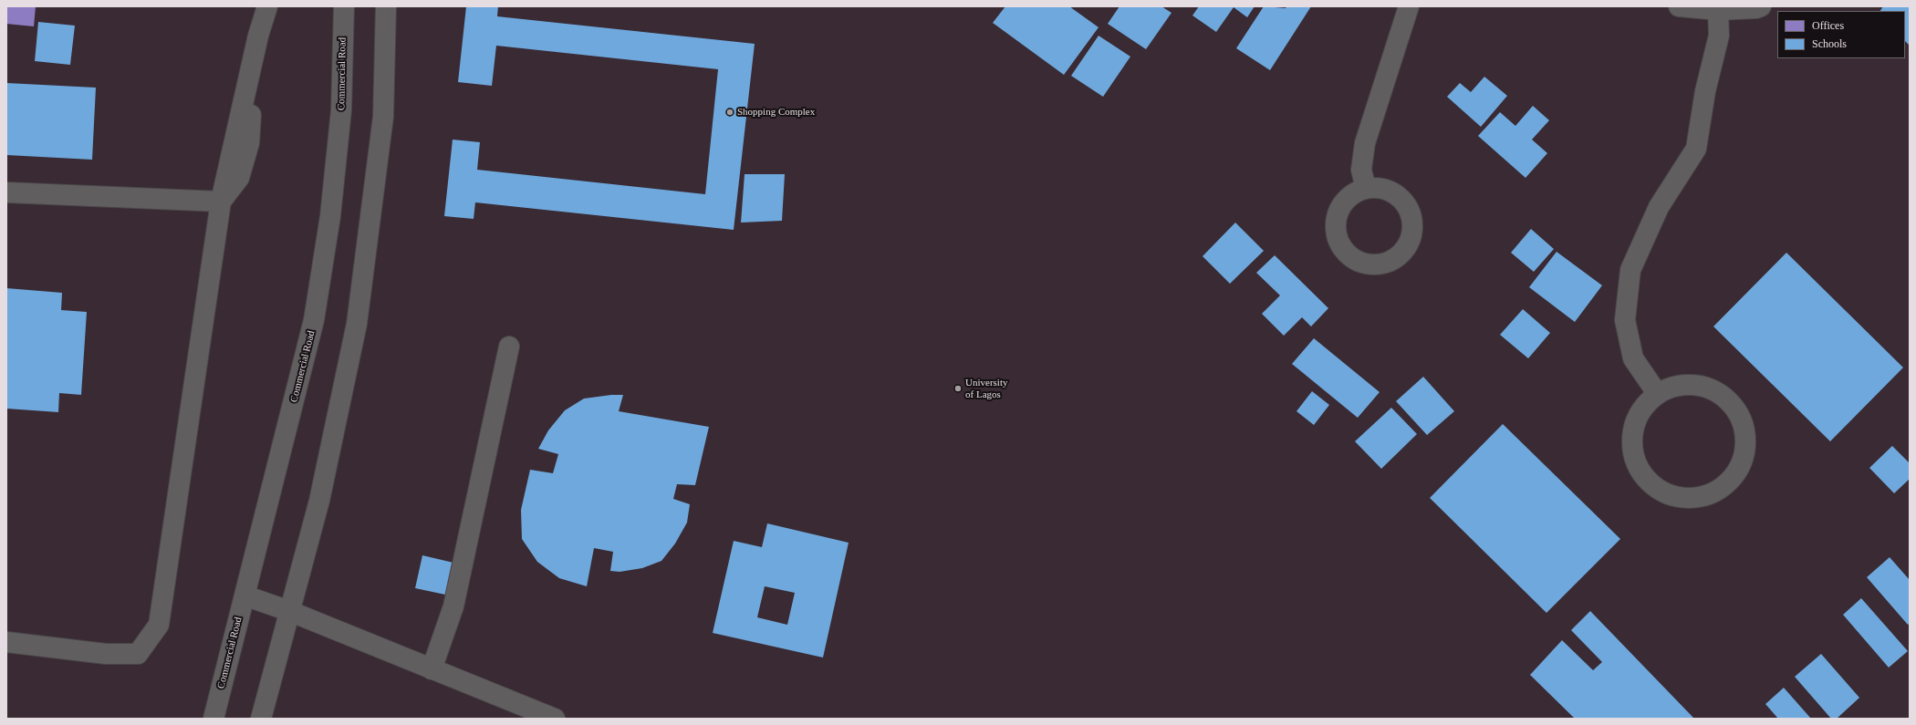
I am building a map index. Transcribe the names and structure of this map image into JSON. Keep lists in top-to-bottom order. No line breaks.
{"streets":{"street":["Commercial Road"]},"places":["Shopping Complex","University of Lagos"],"legend":["Offices","Schools"]}
